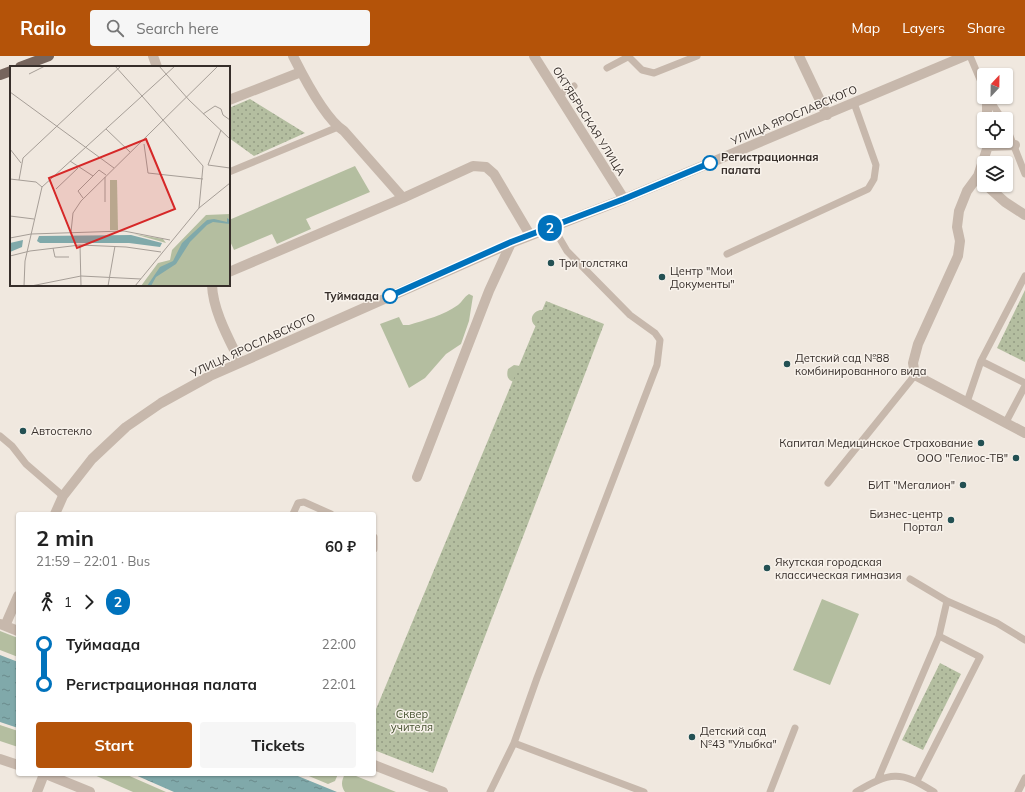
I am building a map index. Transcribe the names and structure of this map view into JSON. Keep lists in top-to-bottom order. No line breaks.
{"streets":{"street":["УЛИЦА ЯРОСЛАВСКОГО","ОКТЯБРЬСКАЯ УЛИЦА"]},"crossings":[["УЛИЦА ЯРОСЛАВСКОГО","ОКТЯБРЬСКАЯ УЛИЦА"]],"parks":["Сквер учителя"],"places":["Регистрационная палата","Три толстяка","Центр \"Мои Документы\"","Туймаада","Детский сад №88 комбинированного вида","Автостекло","Капитал Медицинское Страхование","ООО \"Гелиос-ТВ\"","БИТ \"Мегалион\"","Бизнес-центр Портал","Якутская городская классическая гимназия","Детский сад №43 \"Улыбка\""],"lines":["bus line 2"],"north":"top","page":{"header":"Railo","search":"Search here","nav":["Map","Layers","Share"],"on_map":"2","heading":["2 min","21:59 – 22:01 · Bus","60 ₽"],"legs":["1","2"],"list":[{"name":"Туймаада","value":"22:00"},{"name":"Регистрационная палата","value":"22:01"}],"buttons":["Start","Tickets"]}}
